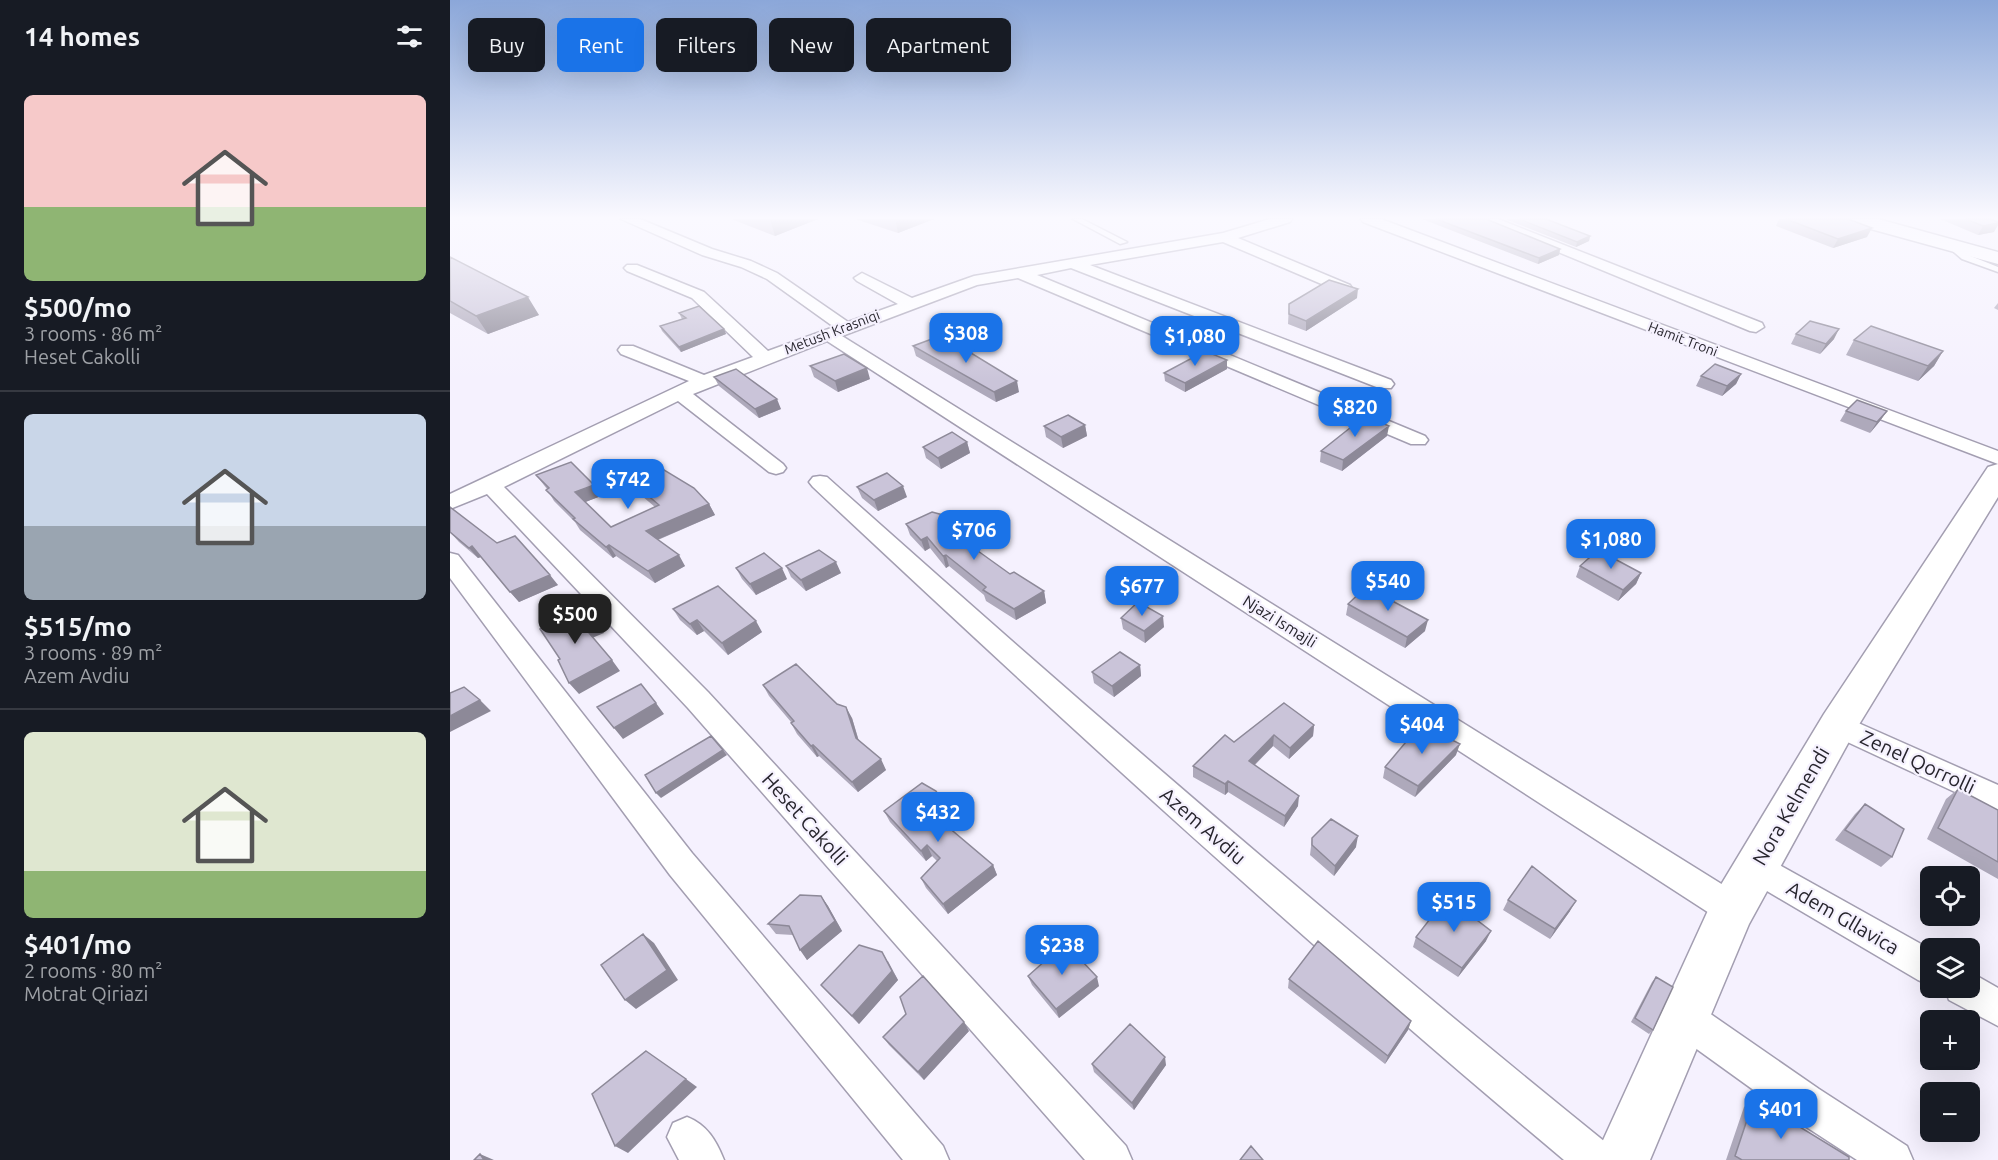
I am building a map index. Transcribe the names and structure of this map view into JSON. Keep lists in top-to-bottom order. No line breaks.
{"streets":{"street":["Metush Krasniqi","Hamit Troni","Njazi Ismajli","Zenel Qorrolli","Nora Kelmendi","Heset Cakolli","Azem Avdiu","Adem Gllavica"]},"crossings":[["Metush Krasniqi","Njazi Ismajli"],["Metush Krasniqi","Heset Cakolli"],["Njazi Ismajli","Nora Kelmendi"],["Zenel Qorrolli","Nora Kelmendi"],["Nora Kelmendi","Adem Gllavica"]],"page":{"heading":"14 homes","chip":["Buy","Rent","Filters","New","Apartment"],"list":[{"name":"$500/mo","note":"3 rooms · 86 m² · Heset Cakolli"},{"name":"$515/mo","note":"3 rooms · 89 m² · Azem Avdiu"},{"name":"$401/mo","note":"2 rooms · 80 m² · Motrat Qiriazi"}],"price":["$308","$1,080","$820","$742","$706","$1,080","$540","$677","$500","$404","$432","$515","$238","$401"],"map_buttons":["+","−"]}}
